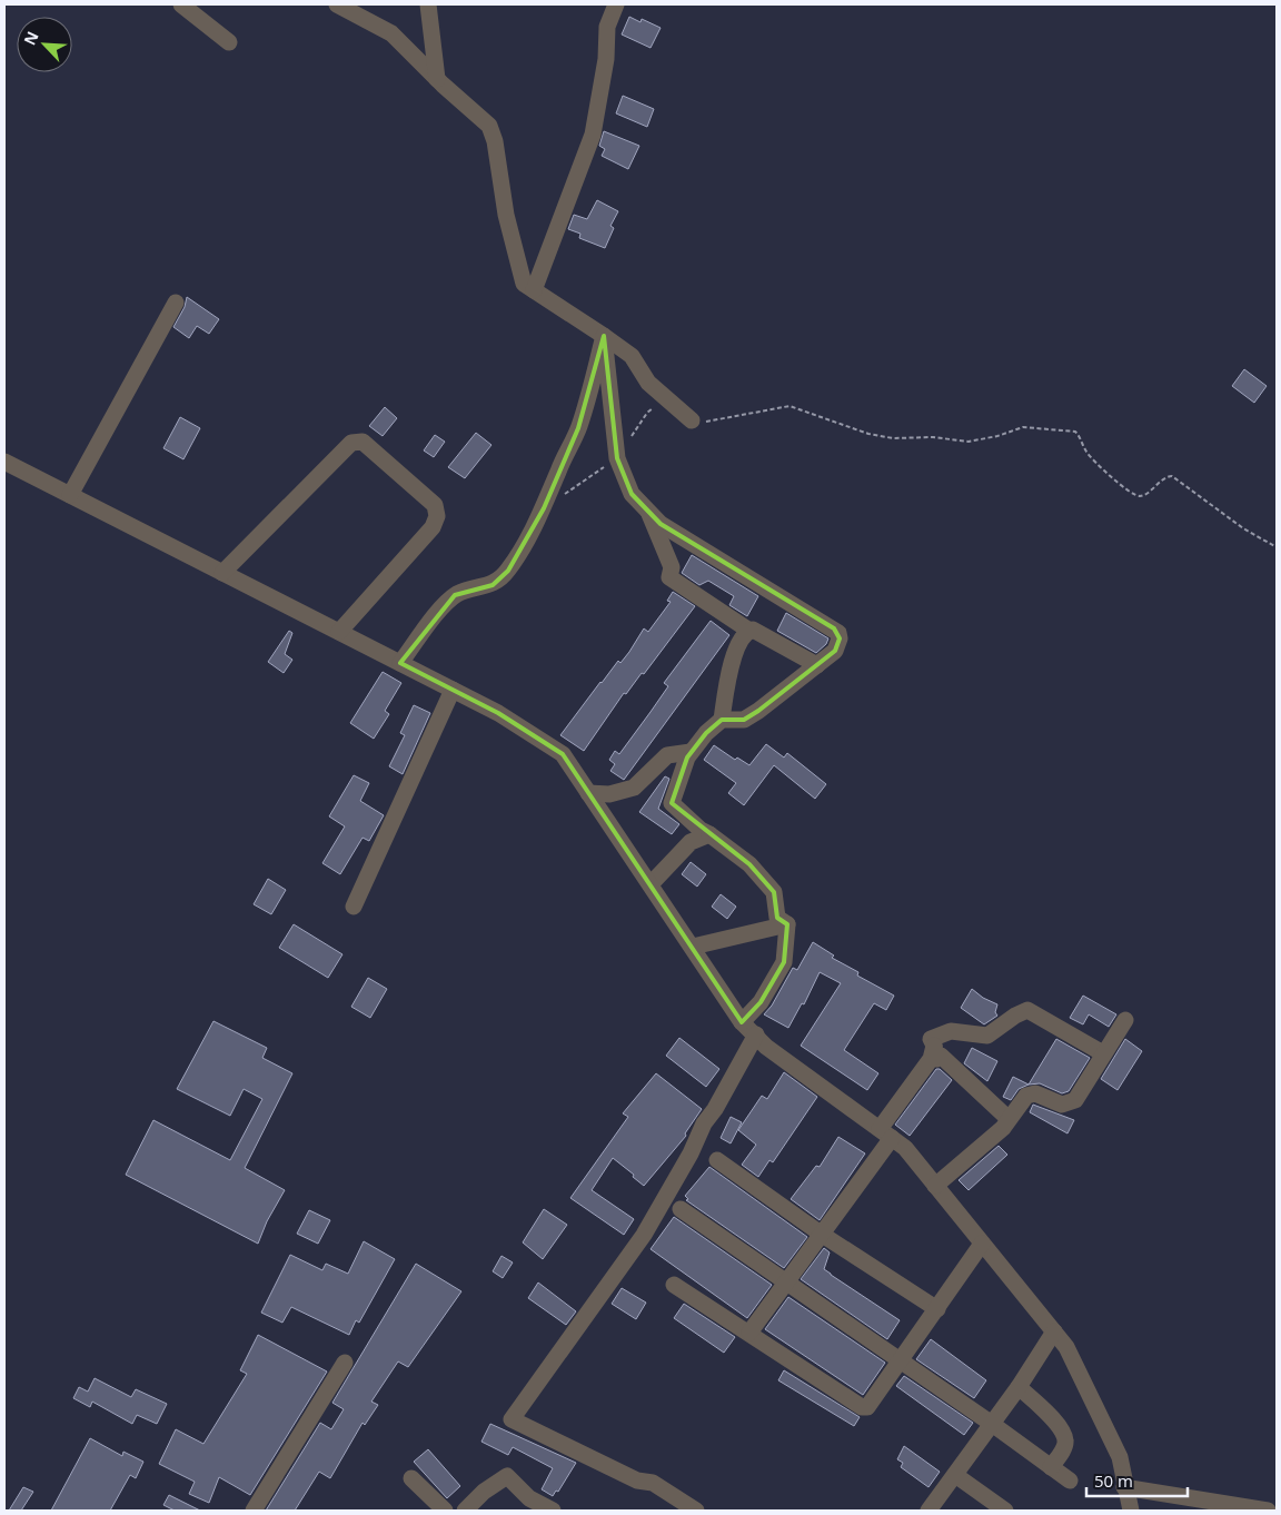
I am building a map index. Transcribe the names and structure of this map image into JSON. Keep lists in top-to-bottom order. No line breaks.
{"scale_bar":"50 m","north":"top left"}
